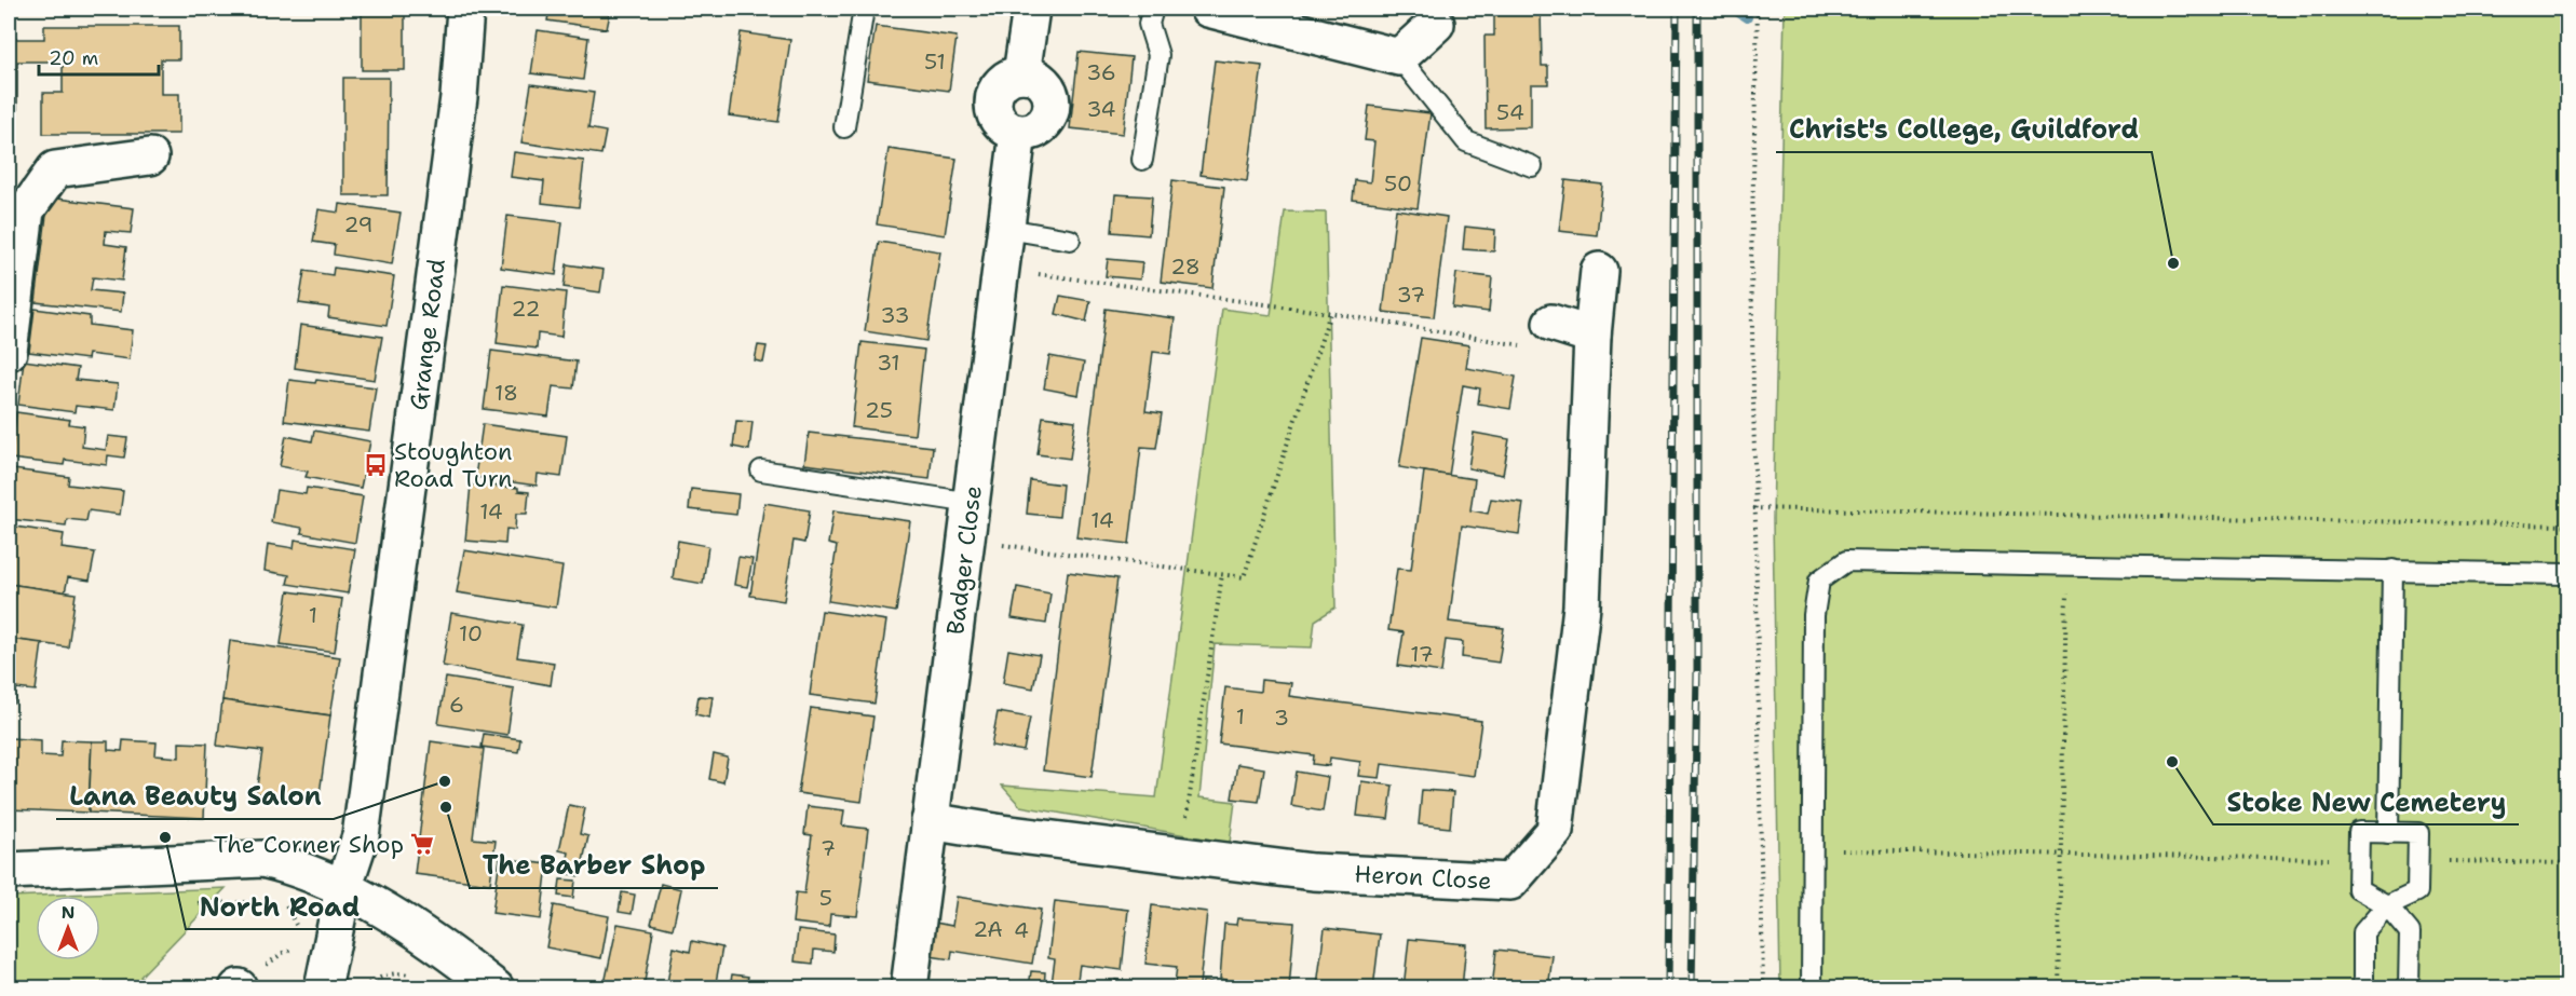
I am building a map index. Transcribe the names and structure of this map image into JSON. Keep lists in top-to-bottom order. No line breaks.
{"streets":{"street":["Grange Road","Badger Close","Heron Close"]},"crossings":[["Badger Close","Heron Close"]],"places":{"other":["Christ's College, Guildford","Stoke New Cemetery","Lana Beauty Salon","The Barber Shop","North Road"],"bus stop":["Stoughton Road Turn"],"supermarket":["The Corner Shop"]},"house_numbers":["51","36","34","54","50","29","28","37","22","33","31","18","25","14","14","1","10","17","6","1","3","7","5","2A","4"],"scale_bar":"20 m","north":"top"}
